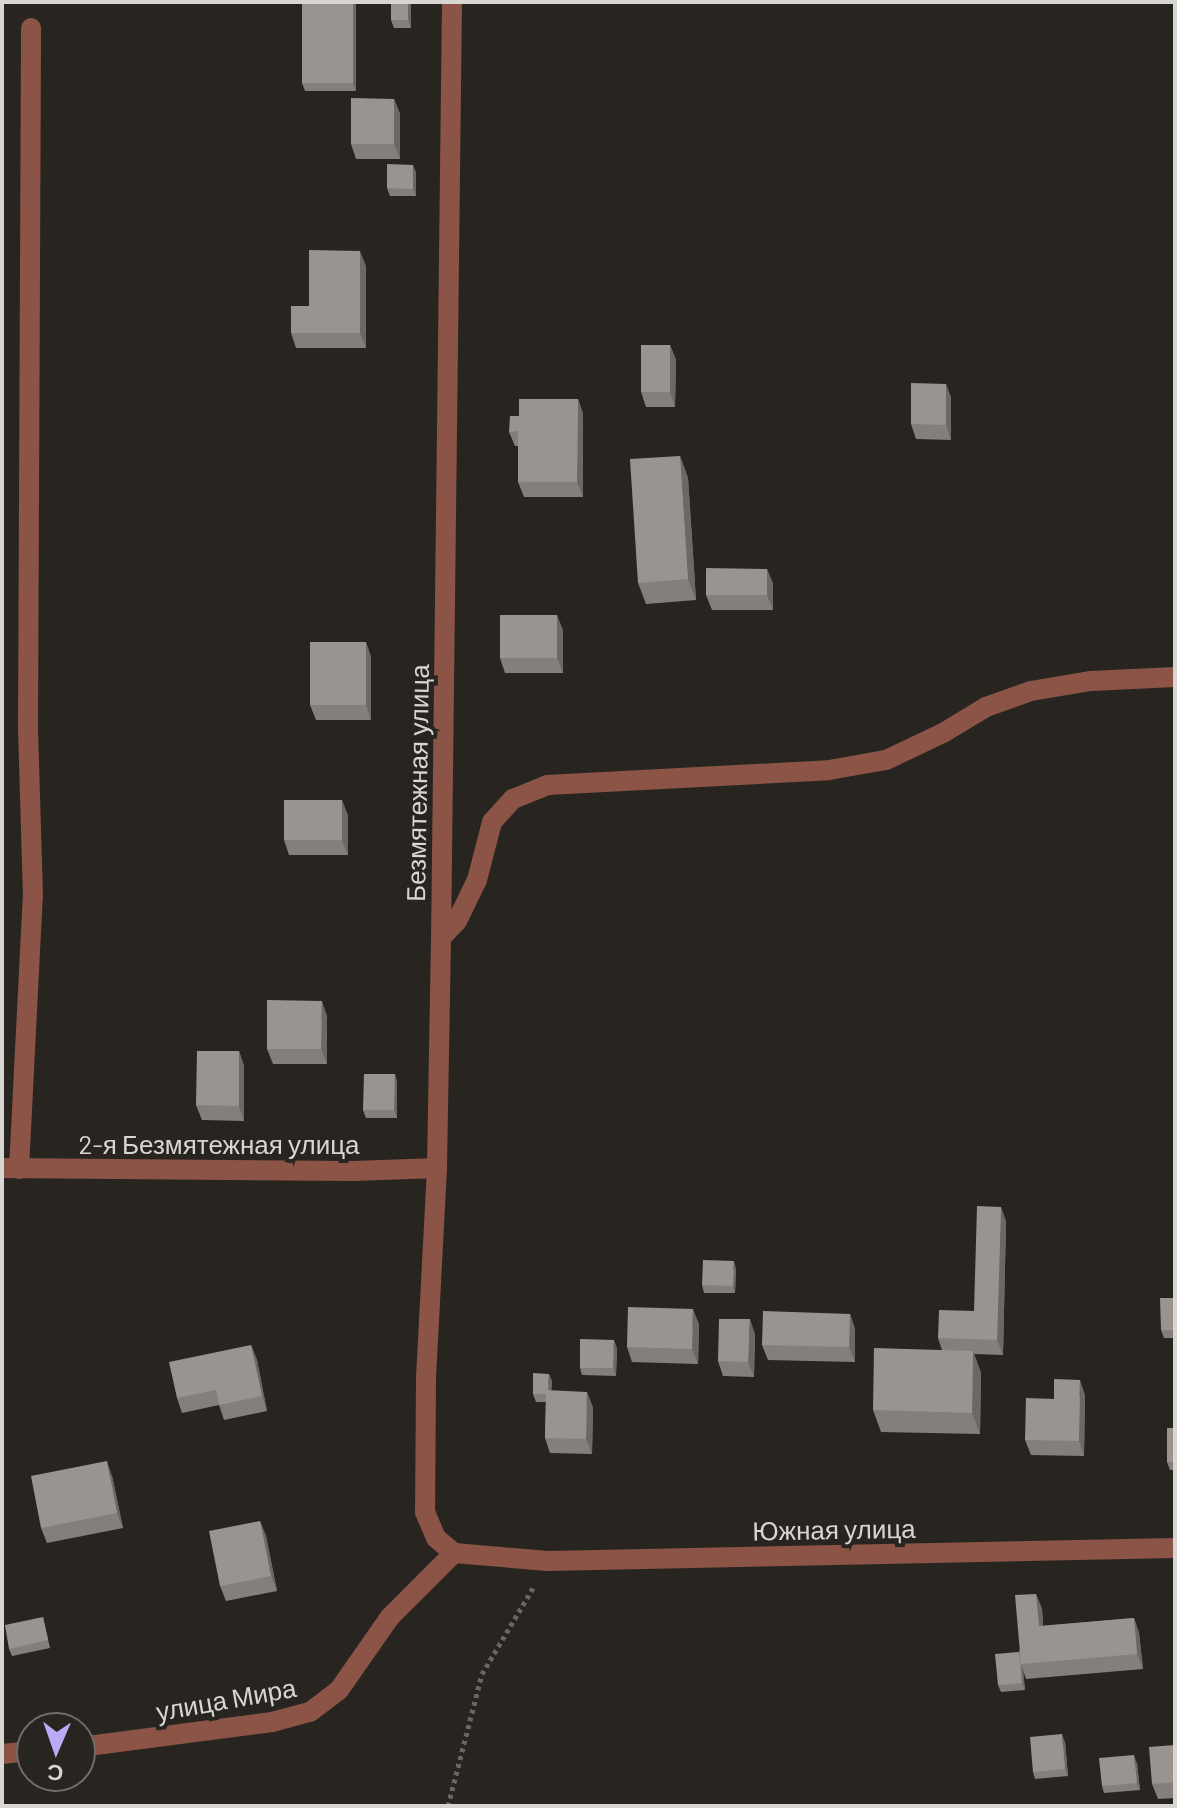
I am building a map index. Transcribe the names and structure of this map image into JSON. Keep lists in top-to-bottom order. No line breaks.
{"streets":{"street":["Безмятежная улица","2-я Безмятежная улица","Южная улица","улица Мира"]},"crossings":[["Безмятежная улица","2-я Безмятежная улица"],["Безмятежная улица","Южная улица"],["Безмятежная улица","улица Мира"],["Южная улица","улица Мира"]],"north":"bottom"}
